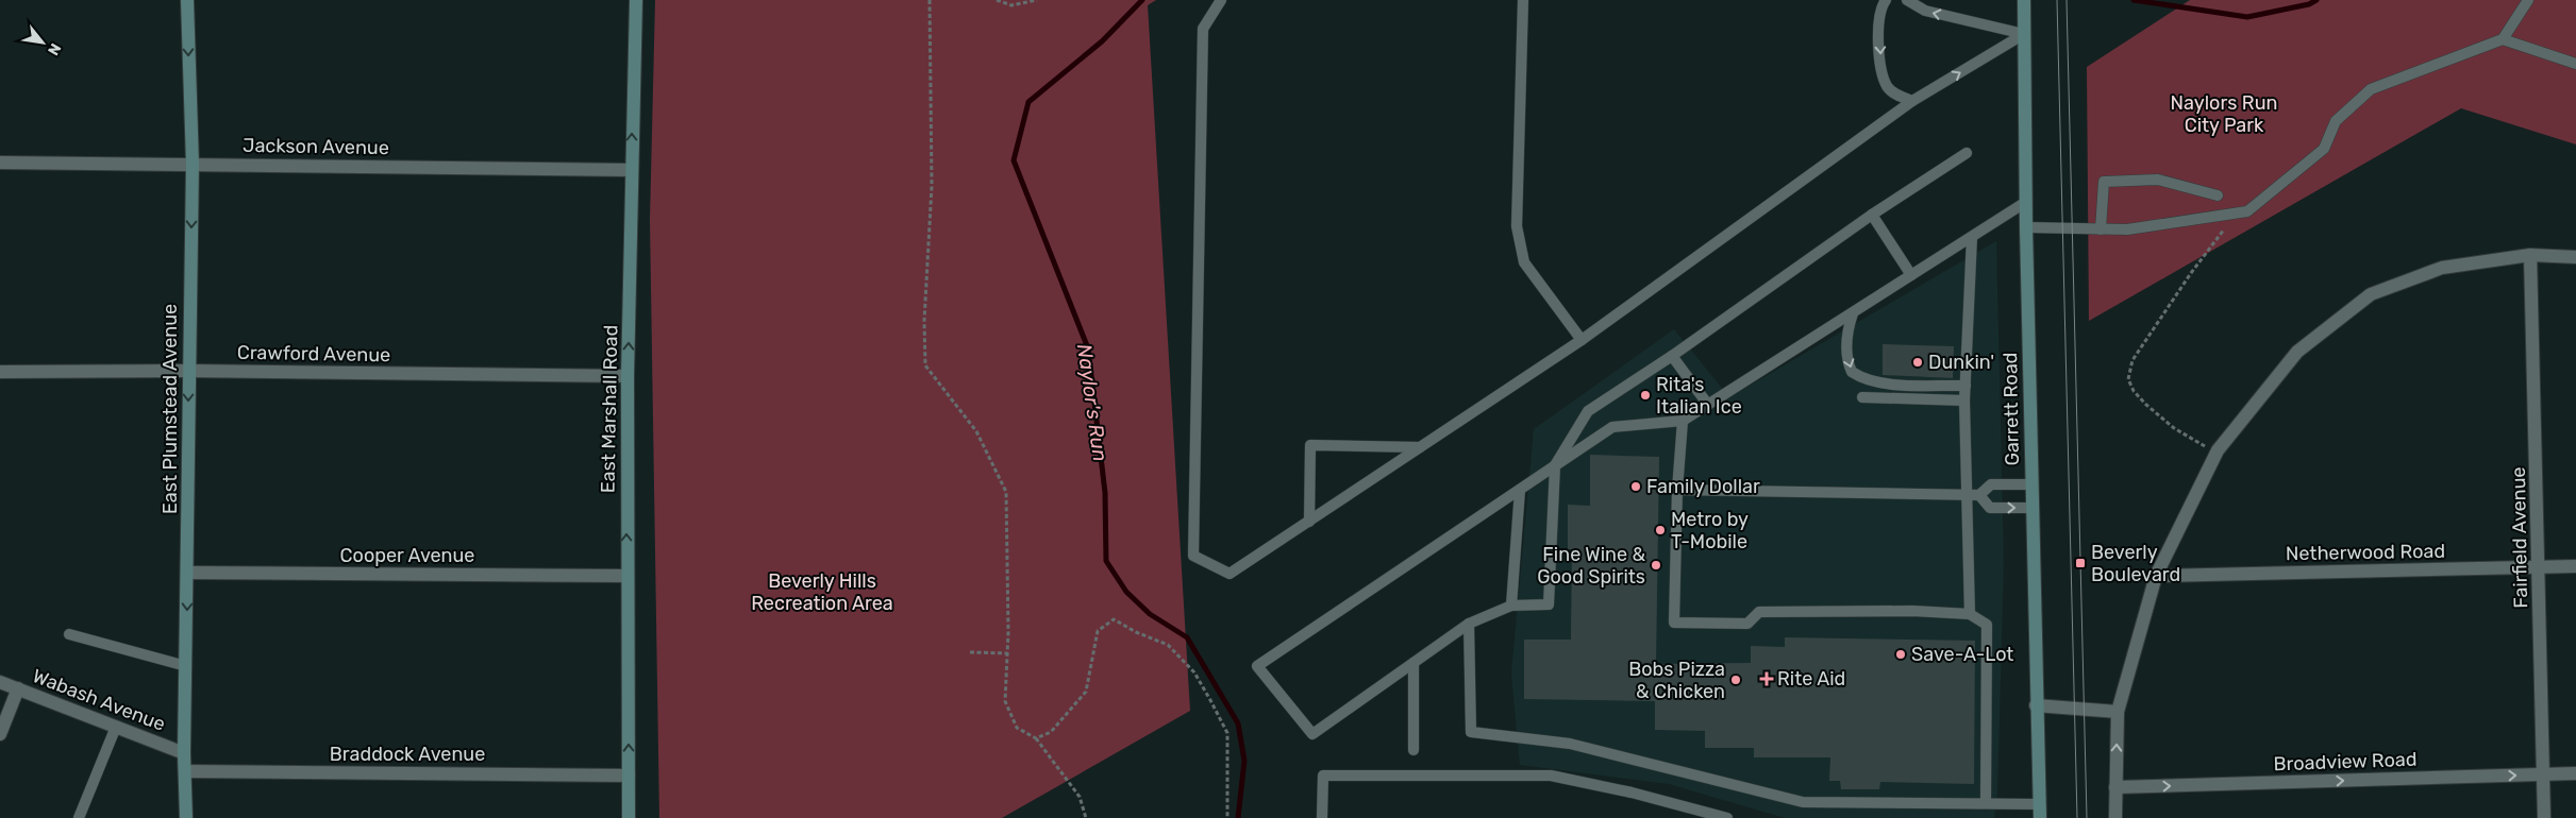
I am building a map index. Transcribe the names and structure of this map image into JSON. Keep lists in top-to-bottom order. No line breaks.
{"streets":{"main road":["East Plumstead Avenue","East Marshall Road","Garrett Road"],"street":["Jackson Avenue","Crawford Avenue","Fairfield Avenue","Netherwood Road","Cooper Avenue","Wabash Avenue","Braddock Avenue","Broadview Road"]},"crossings":[["Jackson Avenue","East Plumstead Avenue"],["Jackson Avenue","East Marshall Road"],["Crawford Avenue","East Plumstead Avenue"],["Crawford Avenue","East Marshall Road"],["East Plumstead Avenue","Cooper Avenue"],["East Plumstead Avenue","Wabash Avenue"],["East Plumstead Avenue","Braddock Avenue"],["East Marshall Road","Cooper Avenue"],["East Marshall Road","Braddock Avenue"],["Fairfield Avenue","Netherwood Road"],["Fairfield Avenue","Broadview Road"]],"one_way":["East Plumstead Avenue","East Marshall Road","Broadview Road"],"water":["Naylor's Run"],"parks":["Naylors Run City Park","Beverly Hills Recreation Area"],"places":{"other":["Dunkin'","Rita's Italian Ice","Family Dollar","Metro by T-Mobile","Fine Wine & Good Spirits","Save-A-Lot","Bobs Pizza & Chicken"],"transit":["Beverly Boulevard"],"health":["Rite Aid"]},"north":"bottom right"}
